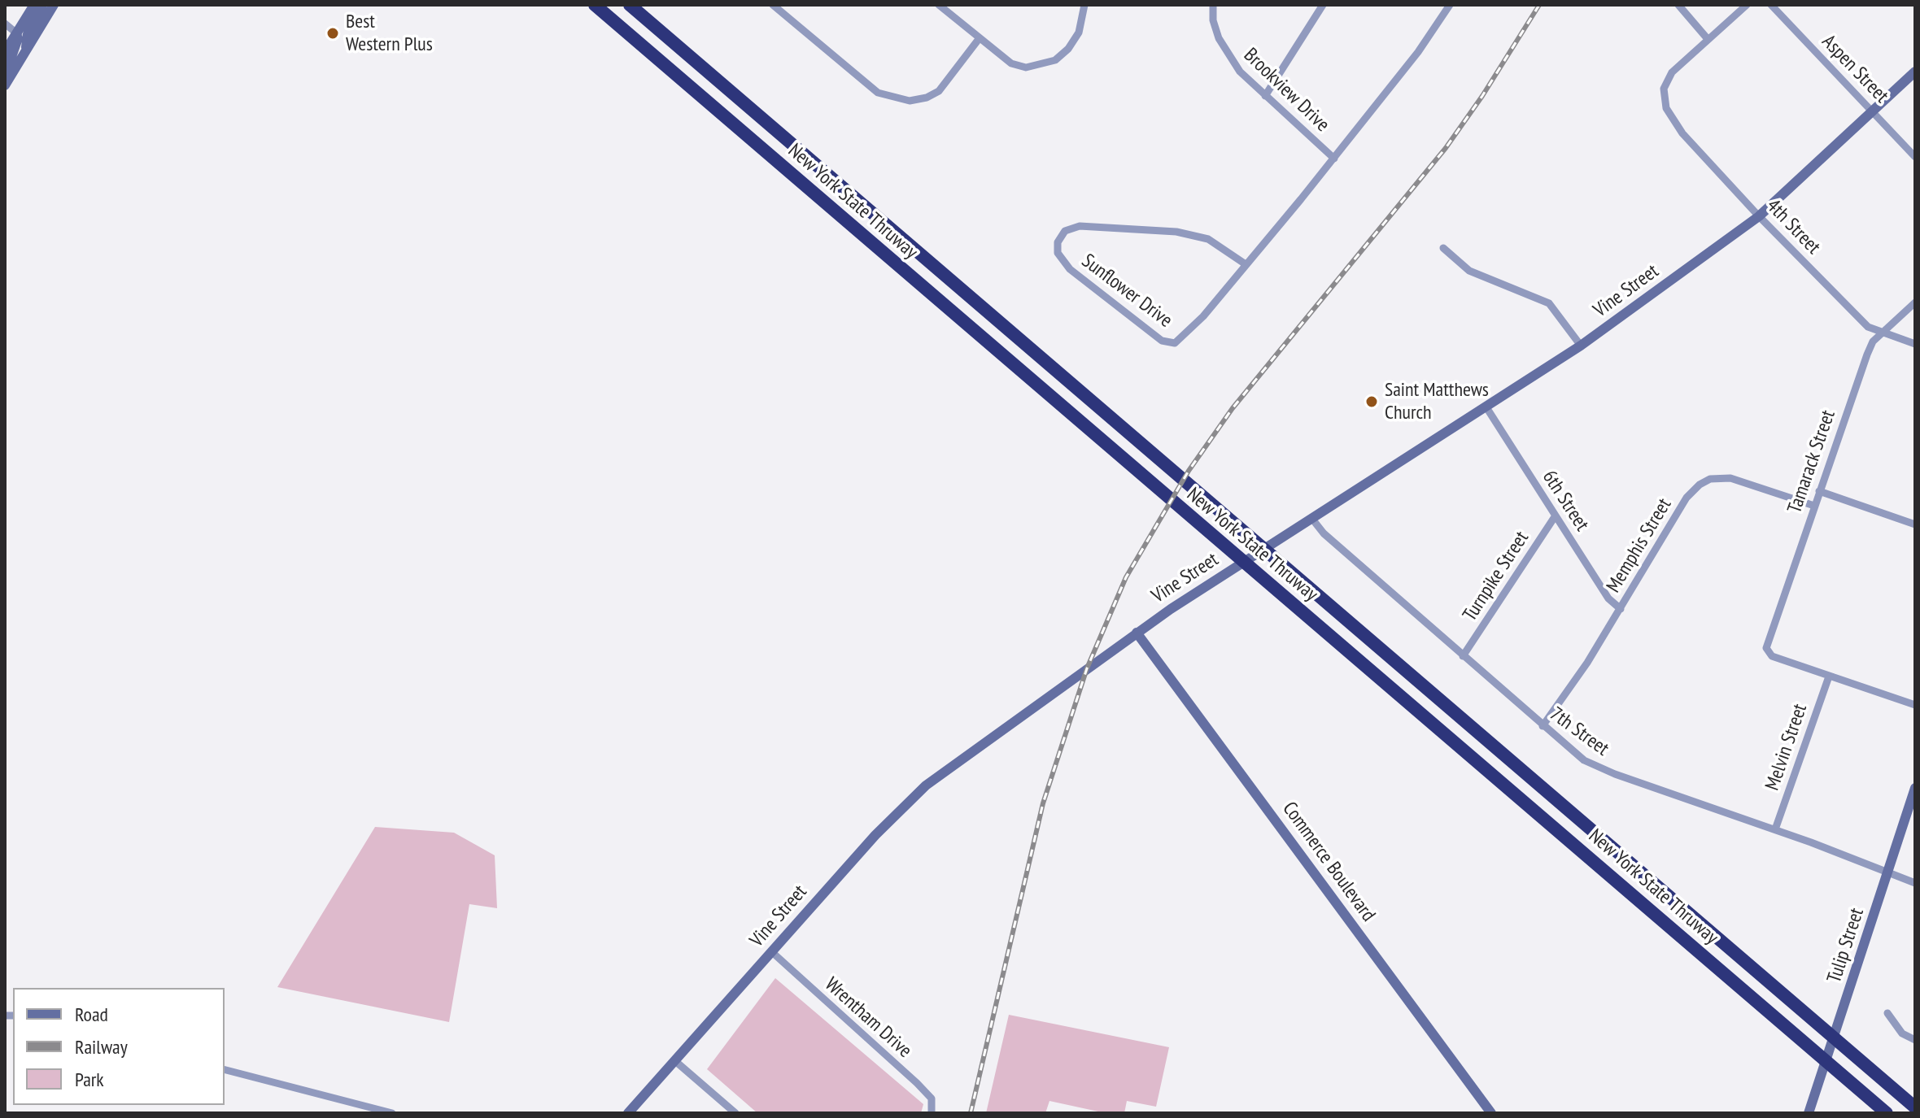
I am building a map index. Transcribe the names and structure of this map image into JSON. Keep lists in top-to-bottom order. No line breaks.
{"streets":{"highway":["New York State Thruway"],"street":["Aspen Street","Brookview Drive","4th Street","Sunflower Drive","Vine Street","Tamarack Street","6th Street","Memphis Street","Turnpike Street","7th Street","Melvin Street","Commerce Boulevard","Tulip Street","Wrentham Drive"]},"crossings":[["Aspen Street","Vine Street"],["Brookview Drive","Sunflower Drive"],["4th Street","Vine Street"],["4th Street","Tamarack Street"],["Vine Street","6th Street"],["Vine Street","7th Street"],["Vine Street","Commerce Boulevard"],["Vine Street","Wrentham Drive"],["Tamarack Street","Memphis Street"],["Tamarack Street","Melvin Street"],["6th Street","Memphis Street"],["6th Street","Turnpike Street"],["Memphis Street","7th Street"],["Turnpike Street","7th Street"],["7th Street","Melvin Street"],["7th Street","Tulip Street"]],"places":["Best Western Plus","Saint Matthews Church"],"legend":["Road","Railway","Park"]}
